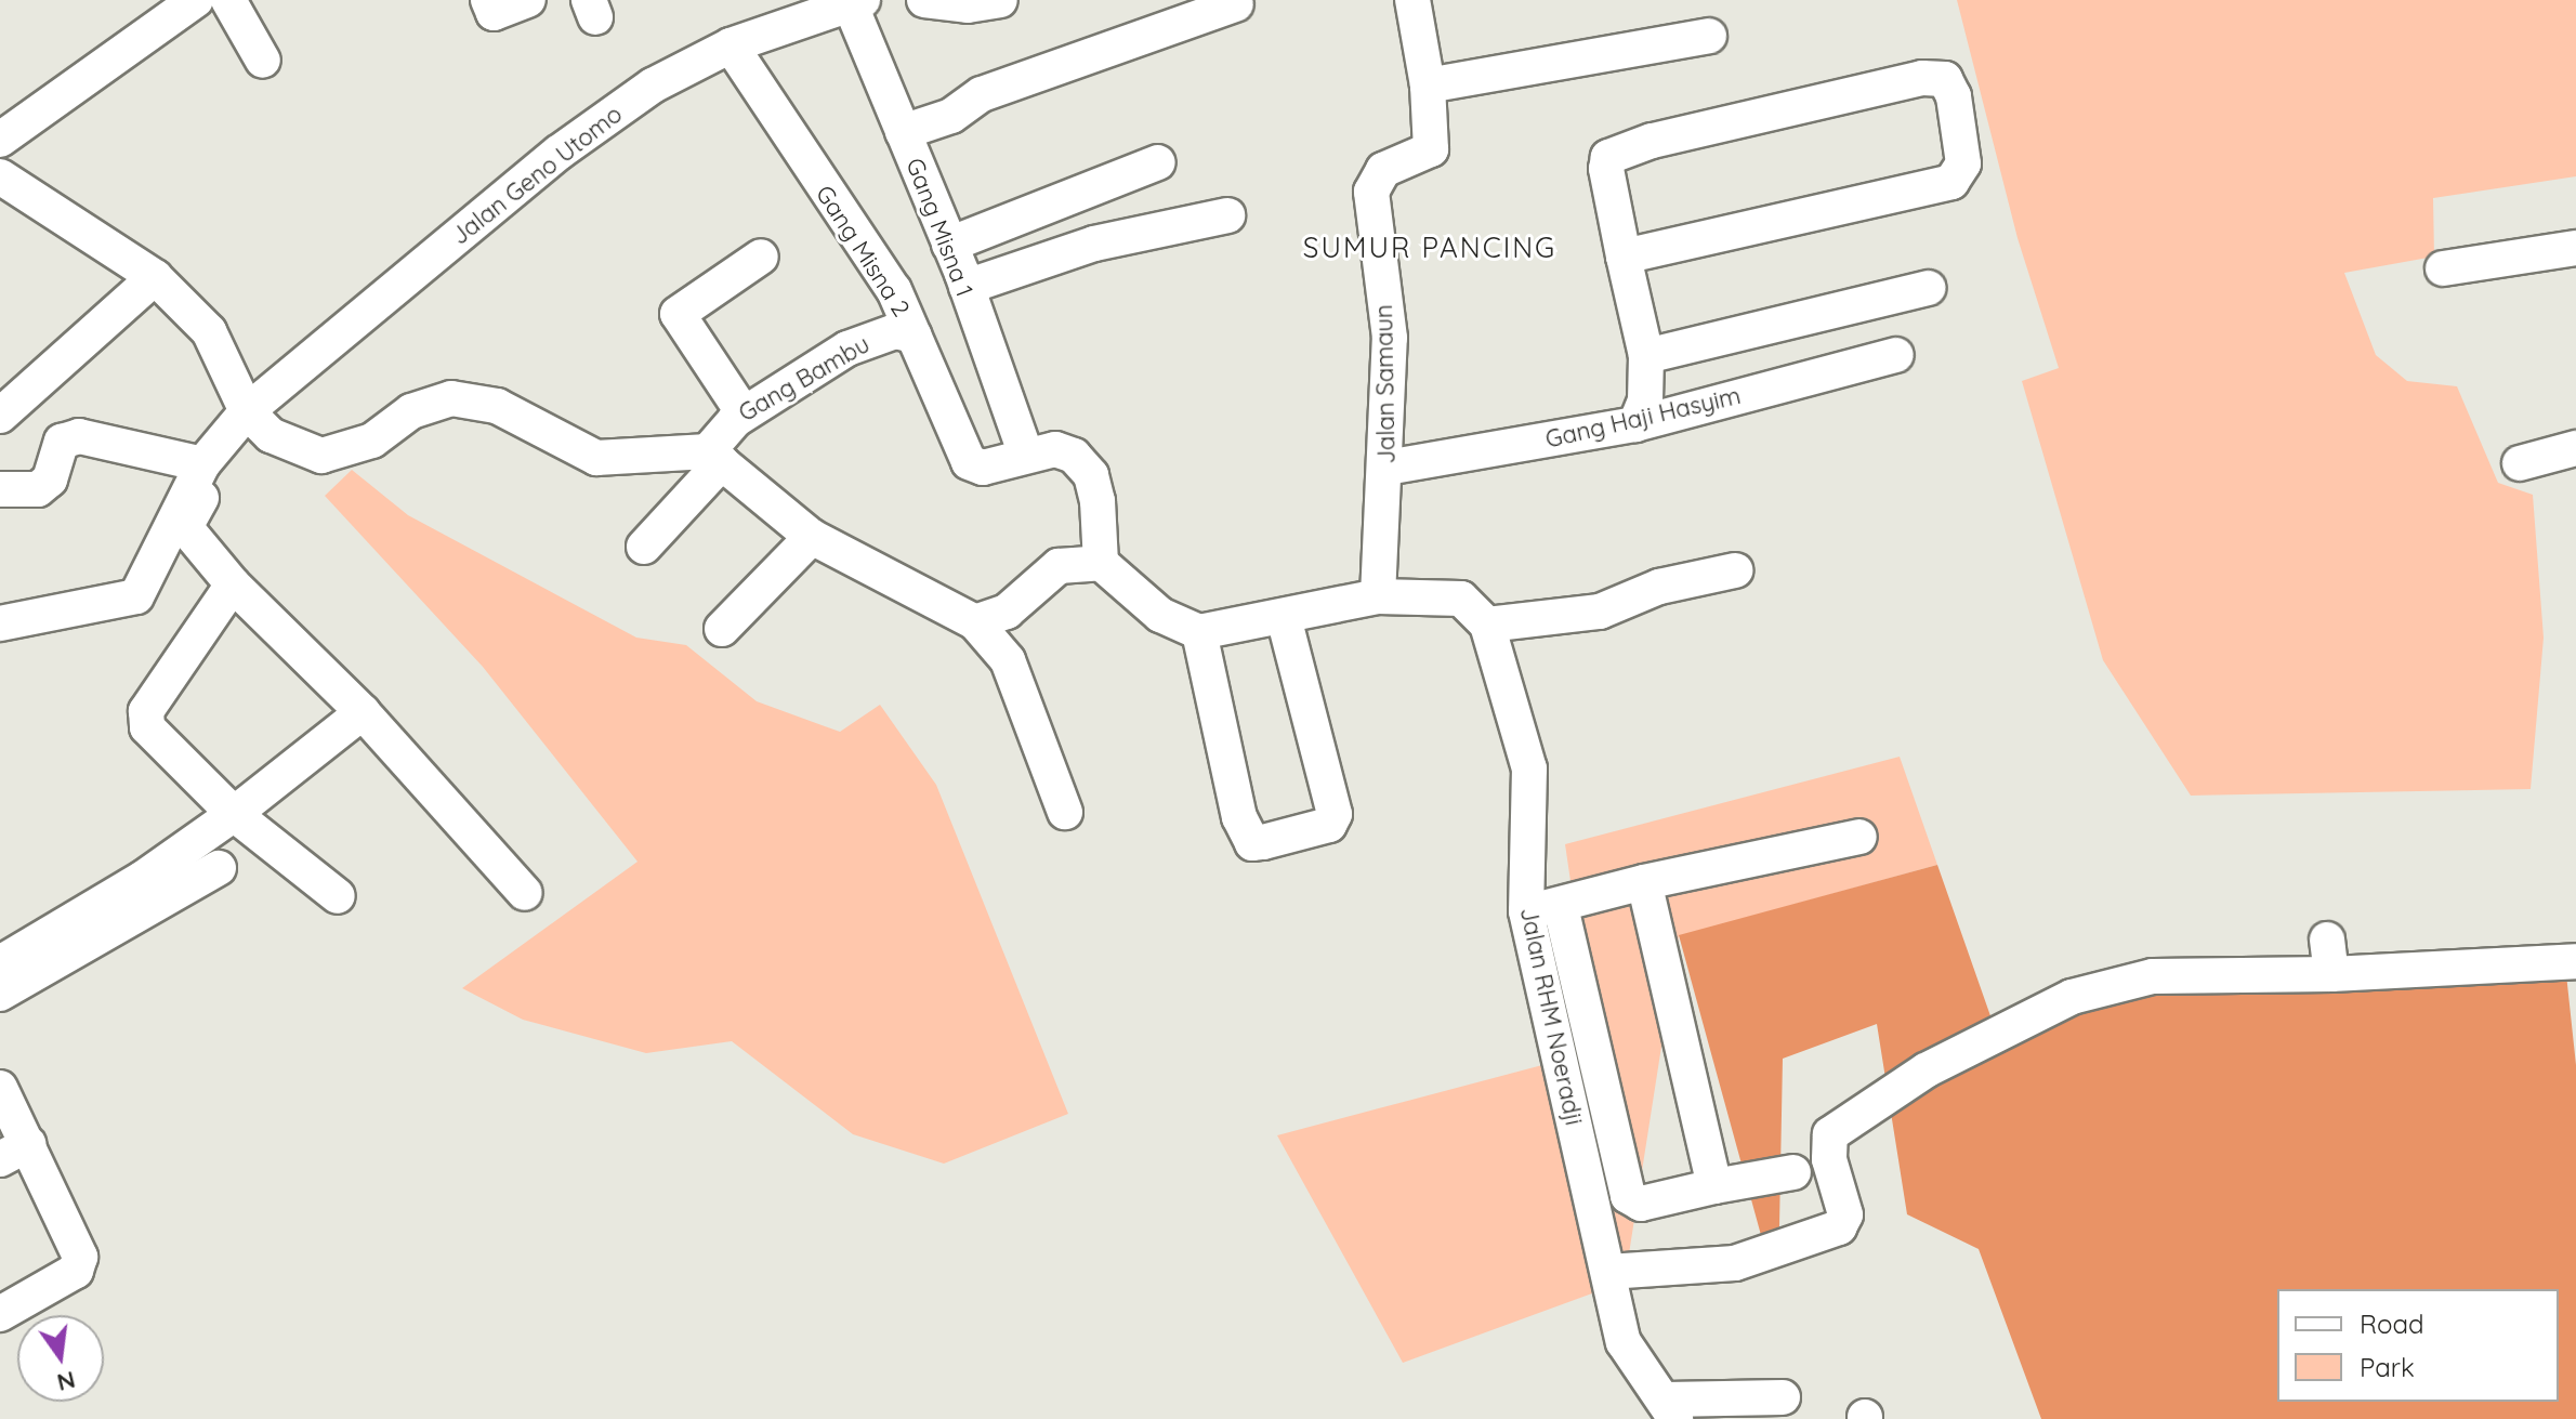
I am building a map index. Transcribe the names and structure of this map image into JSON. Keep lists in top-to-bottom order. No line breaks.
{"streets":{"street":["Jalan Geno Utomo","Gang Misna 1","Gang Misna 2","Gang Bambu","Jalan Samaun","Gang Haji Hasyim","Jalan RHM Noeradji"]},"crossings":[["Jalan Geno Utomo","Gang Misna 1"],["Jalan Geno Utomo","Gang Misna 2"],["Gang Misna 1","Gang Misna 2"],["Gang Misna 2","Gang Bambu"],["Jalan Samaun","Gang Haji Hasyim"]],"districts":["SUMUR PANCING"],"legend":["Road","Park"],"north":"bottom"}
